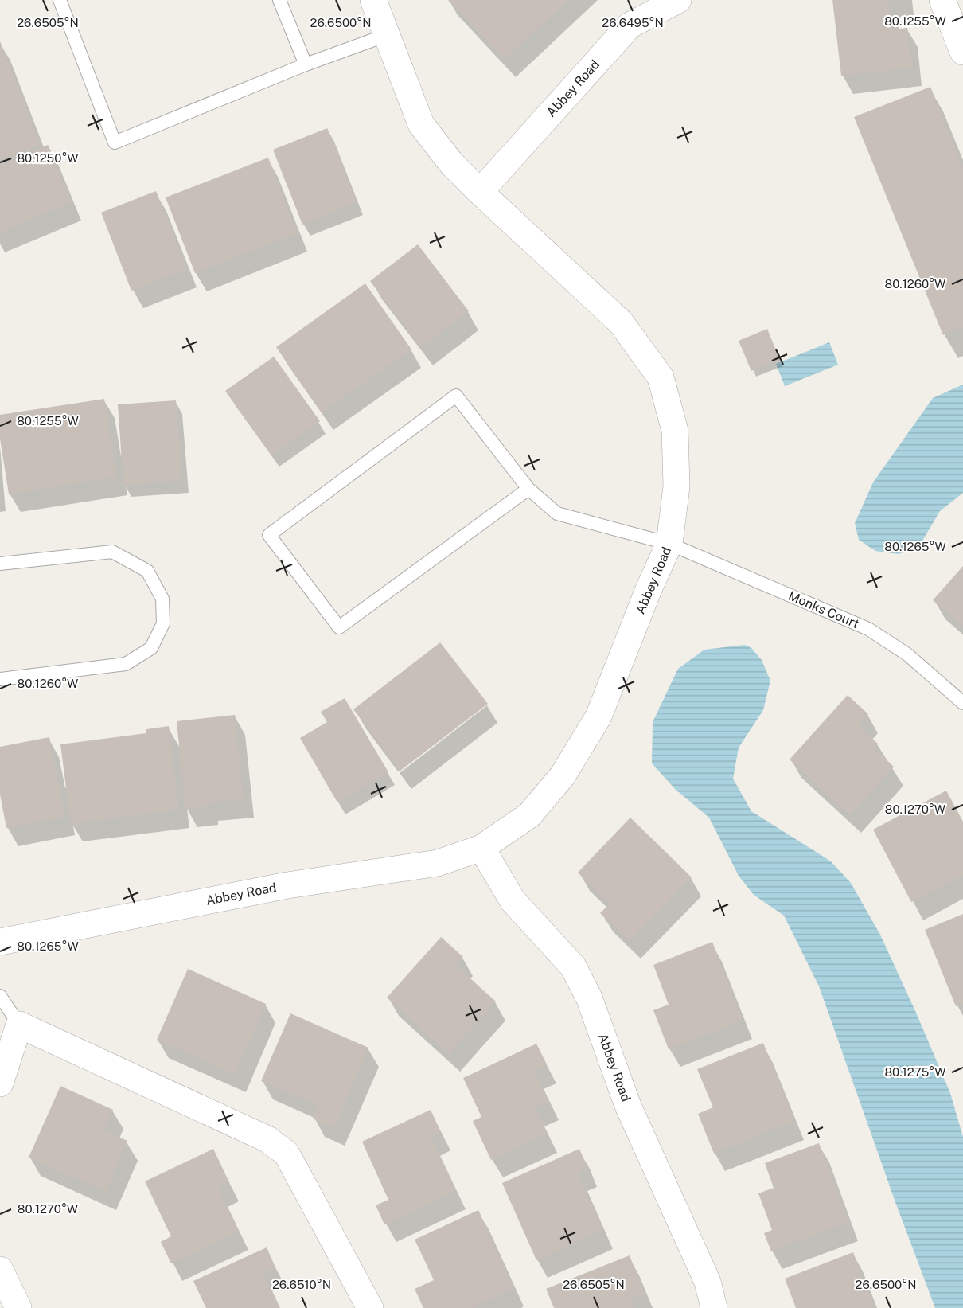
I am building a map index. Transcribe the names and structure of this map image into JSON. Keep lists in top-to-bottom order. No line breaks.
{"streets":{"street":["Abbey Road"],"lane":["Monks Court"]},"crossings":[["Abbey Road","Monks Court"]],"coordinates":["80.1255°W","26.6505°N","26.6500°N","26.6495°N","80.1250°W","80.1260°W","80.1265°W","80.1270°W","80.1275°W","26.6510°N"]}
